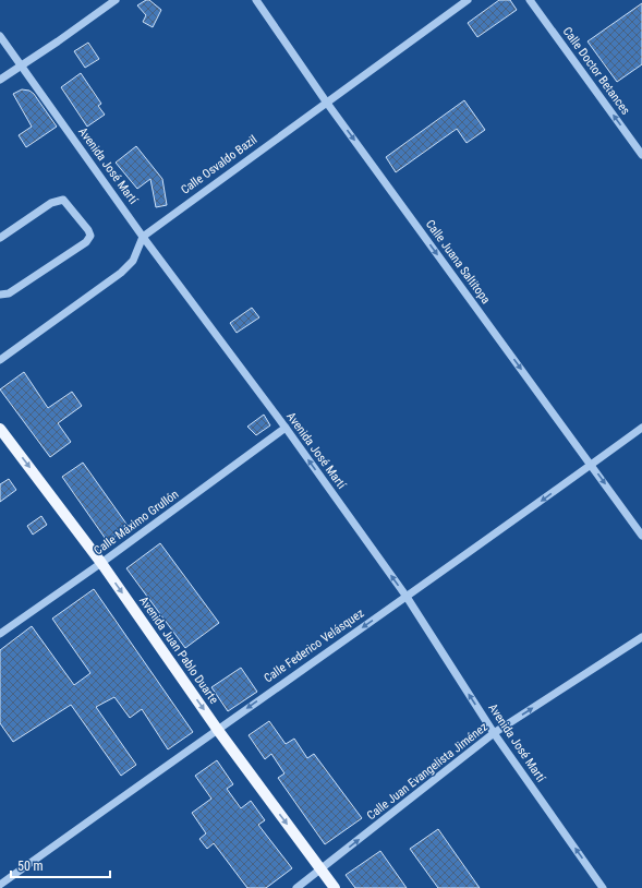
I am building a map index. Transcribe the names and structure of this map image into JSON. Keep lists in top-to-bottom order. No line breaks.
{"streets":{"main road":["Avenida Juan Pablo Duarte"],"street":["Calle Doctor Betances","Calle Osvaldo Bazil","Avenida José Martí","Calle Juana Saltitopa","Calle Máximo Grullón","Calle Federico Velásquez","Calle Juan Evangelista Jiménez"]},"crossings":[["Calle Osvaldo Bazil","Avenida José Martí"],["Calle Osvaldo Bazil","Calle Juana Saltitopa"],["Avenida José Martí","Calle Máximo Grullón"],["Avenida José Martí","Calle Federico Velásquez"],["Avenida José Martí","Calle Juan Evangelista Jiménez"],["Calle Juana Saltitopa","Calle Federico Velásquez"],["Calle Máximo Grullón","Avenida Juan Pablo Duarte"],["Calle Federico Velásquez","Avenida Juan Pablo Duarte"],["Avenida Juan Pablo Duarte","Calle Juan Evangelista Jiménez"]],"one_way":["Calle Doctor Betances","Avenida José Martí","Calle Juana Saltitopa","Calle Federico Velásquez","Avenida Juan Pablo Duarte","Calle Juan Evangelista Jiménez"],"scale_bar":"50 m"}
